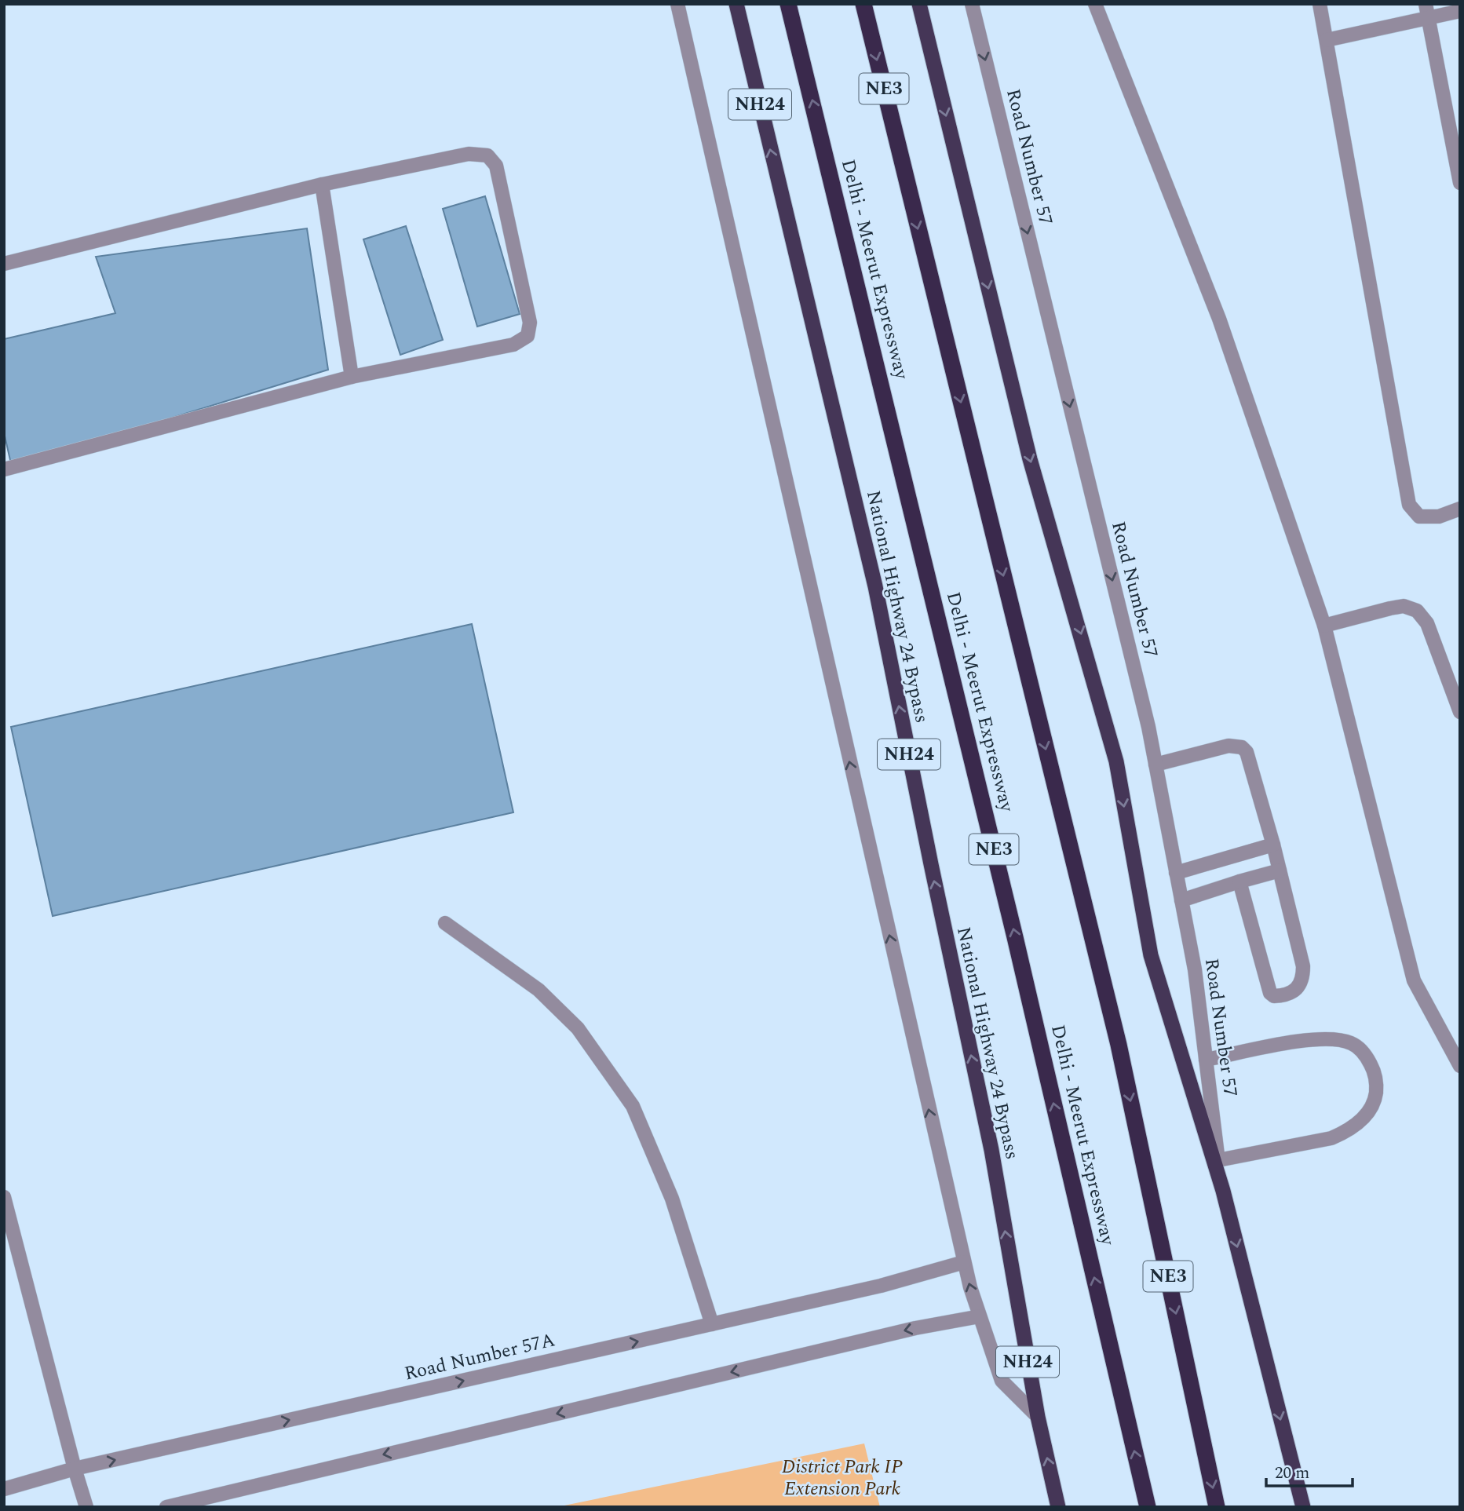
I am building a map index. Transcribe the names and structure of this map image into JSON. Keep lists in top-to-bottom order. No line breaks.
{"streets":{"highway":["NE3","NH24","Delhi - Meerut Expressway","National Highway 24 Bypass"],"street":["Road Number 57","Road Number 57A"]},"one_way":["Road Number 57"],"parks":["District Park IP Extension Park"],"scale_bar":"20 m"}
